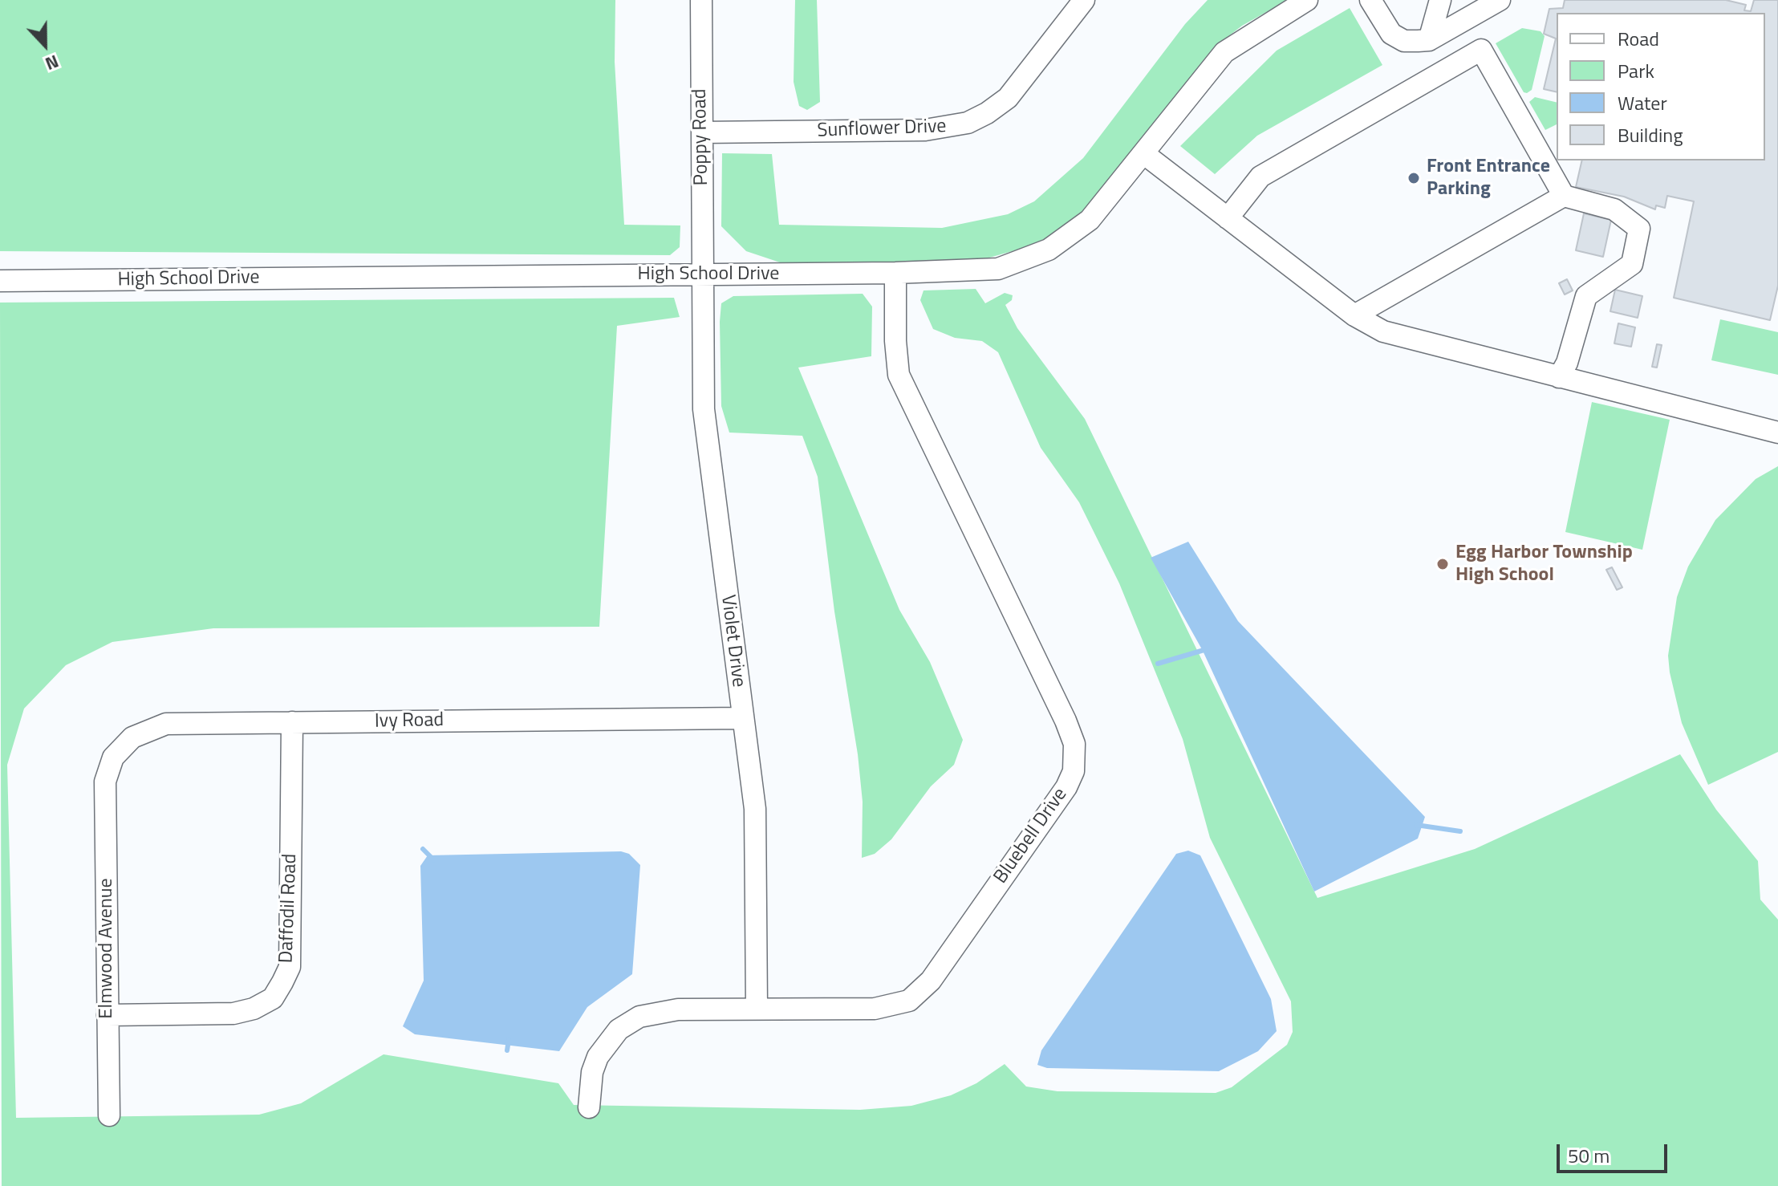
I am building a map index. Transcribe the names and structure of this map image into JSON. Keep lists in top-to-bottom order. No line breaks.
{"streets":{"street":["Sunflower Drive","Poppy Road","High School Drive","Violet Drive","Ivy Road","Bluebell Drive","Daffodil Road","Elmwood Avenue"]},"crossings":[["Sunflower Drive","Poppy Road"],["Poppy Road","High School Drive"],["Poppy Road","Violet Drive"],["High School Drive","Violet Drive"],["High School Drive","Bluebell Drive"],["Violet Drive","Ivy Road"],["Violet Drive","Bluebell Drive"],["Ivy Road","Daffodil Road"],["Ivy Road","Elmwood Avenue"],["Daffodil Road","Elmwood Avenue"]],"places":["Front Entrance Parking","Egg Harbor Township High School"],"legend":["Road","Park","Water","Building"],"scale_bar":"50 m","north":"bottom"}
